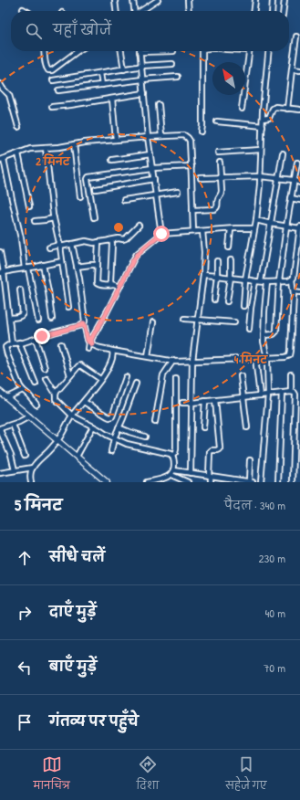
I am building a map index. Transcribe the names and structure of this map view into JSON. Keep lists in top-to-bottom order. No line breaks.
{"north":"top left","page":{"search":"यहाँ खोजें","heading":["5 मिनट","पैदल · 340 m"],"list":[["सीधे चलें","230 m"],["दाएँ मुड़ें","40 m"],["बाएँ मुड़ें","70 m"],"गंतव्य पर पहुँचे"],"nav":["मानचित्र","दिशा","सहेजे गए"]},"rings":["2 मिनट","4 मिनट"]}
